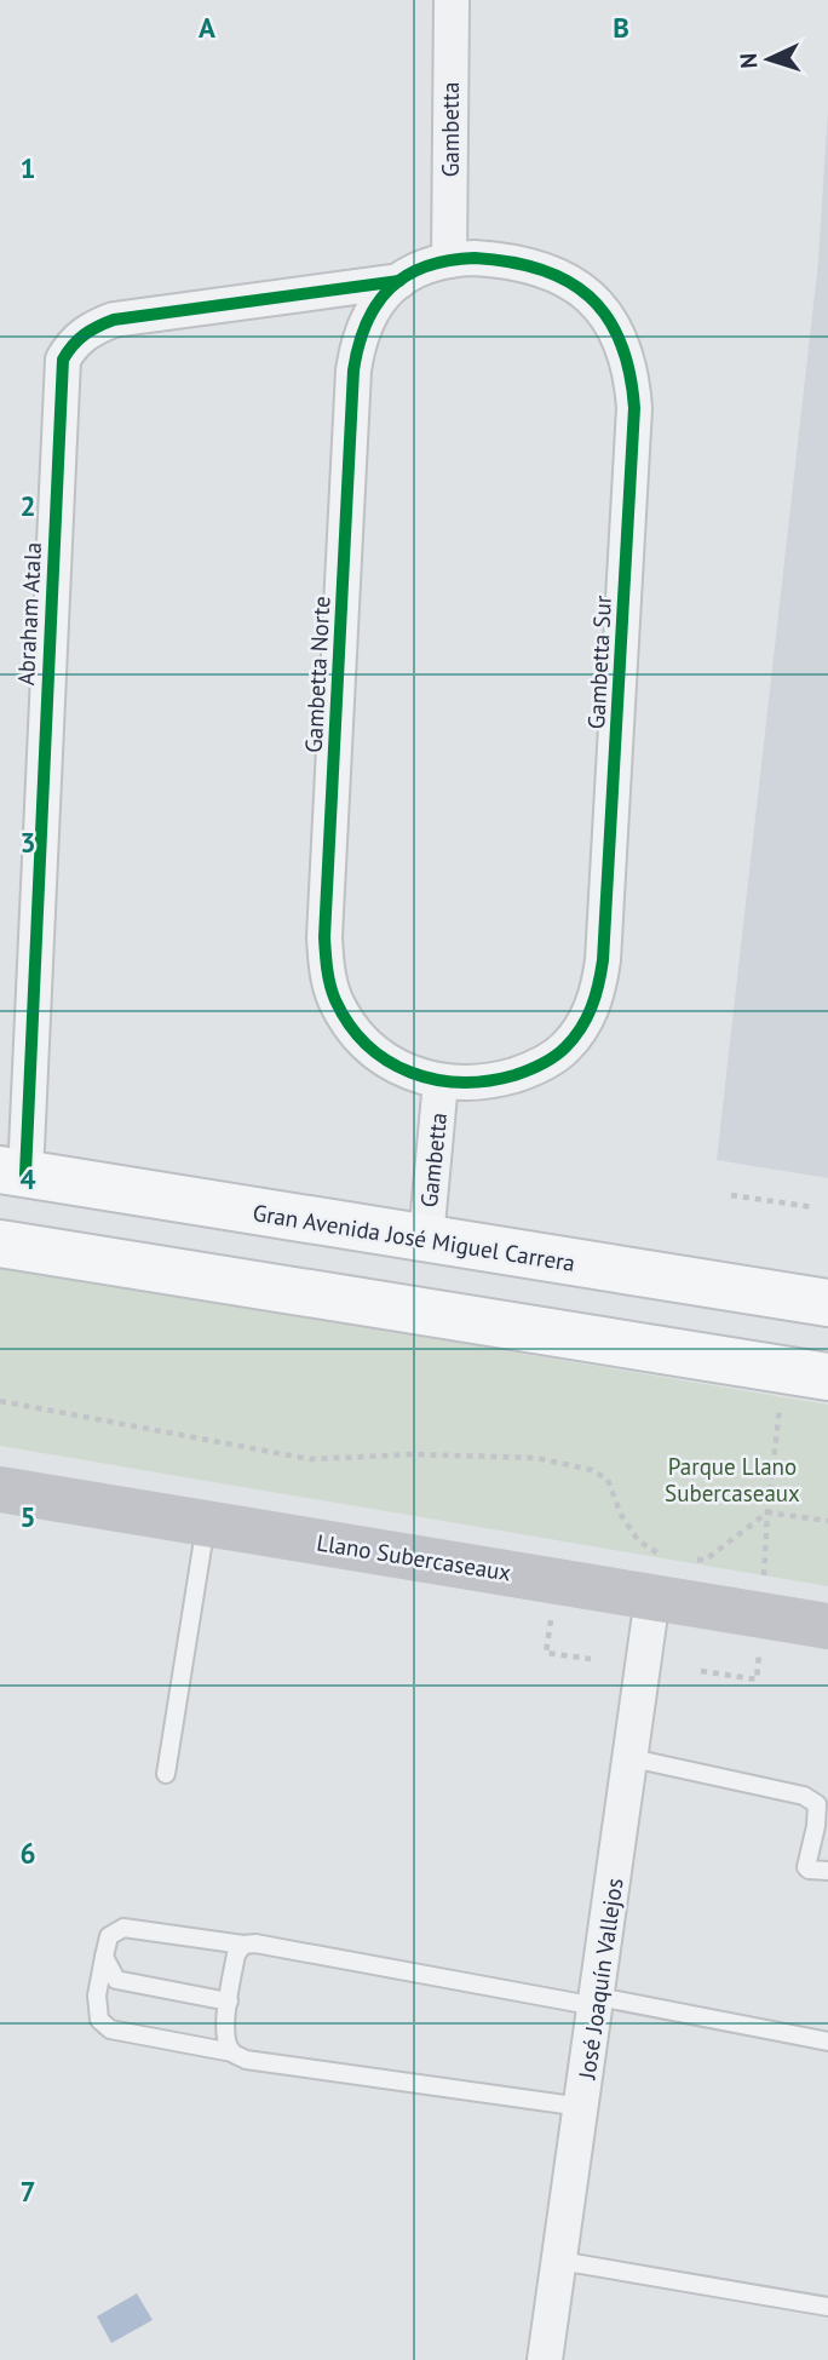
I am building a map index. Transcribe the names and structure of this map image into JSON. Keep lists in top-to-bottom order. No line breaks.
{"streets":{"main road":["Gran Avenida José Miguel Carrera"],"street":["Gambetta","Abraham Atala","Gambetta Sur","Gambetta Norte","Llano Subercaseaux","José Joaquín Vallejos"]},"crossings":[["Gambetta","Gambetta Sur"],["Gambetta","Gambetta Norte"],["Gambetta","Gran Avenida José Miguel Carrera"],["Abraham Atala","Gambetta Norte"],["Abraham Atala","Gran Avenida José Miguel Carrera"],["Gambetta Sur","Gambetta Norte"],["Llano Subercaseaux","José Joaquín Vallejos"]],"parks":["Parque Llano Subercaseaux"],"north":"left","grid":{"columns":["A","B"],"rows":["1","2","3","4","5","6","7"]}}
